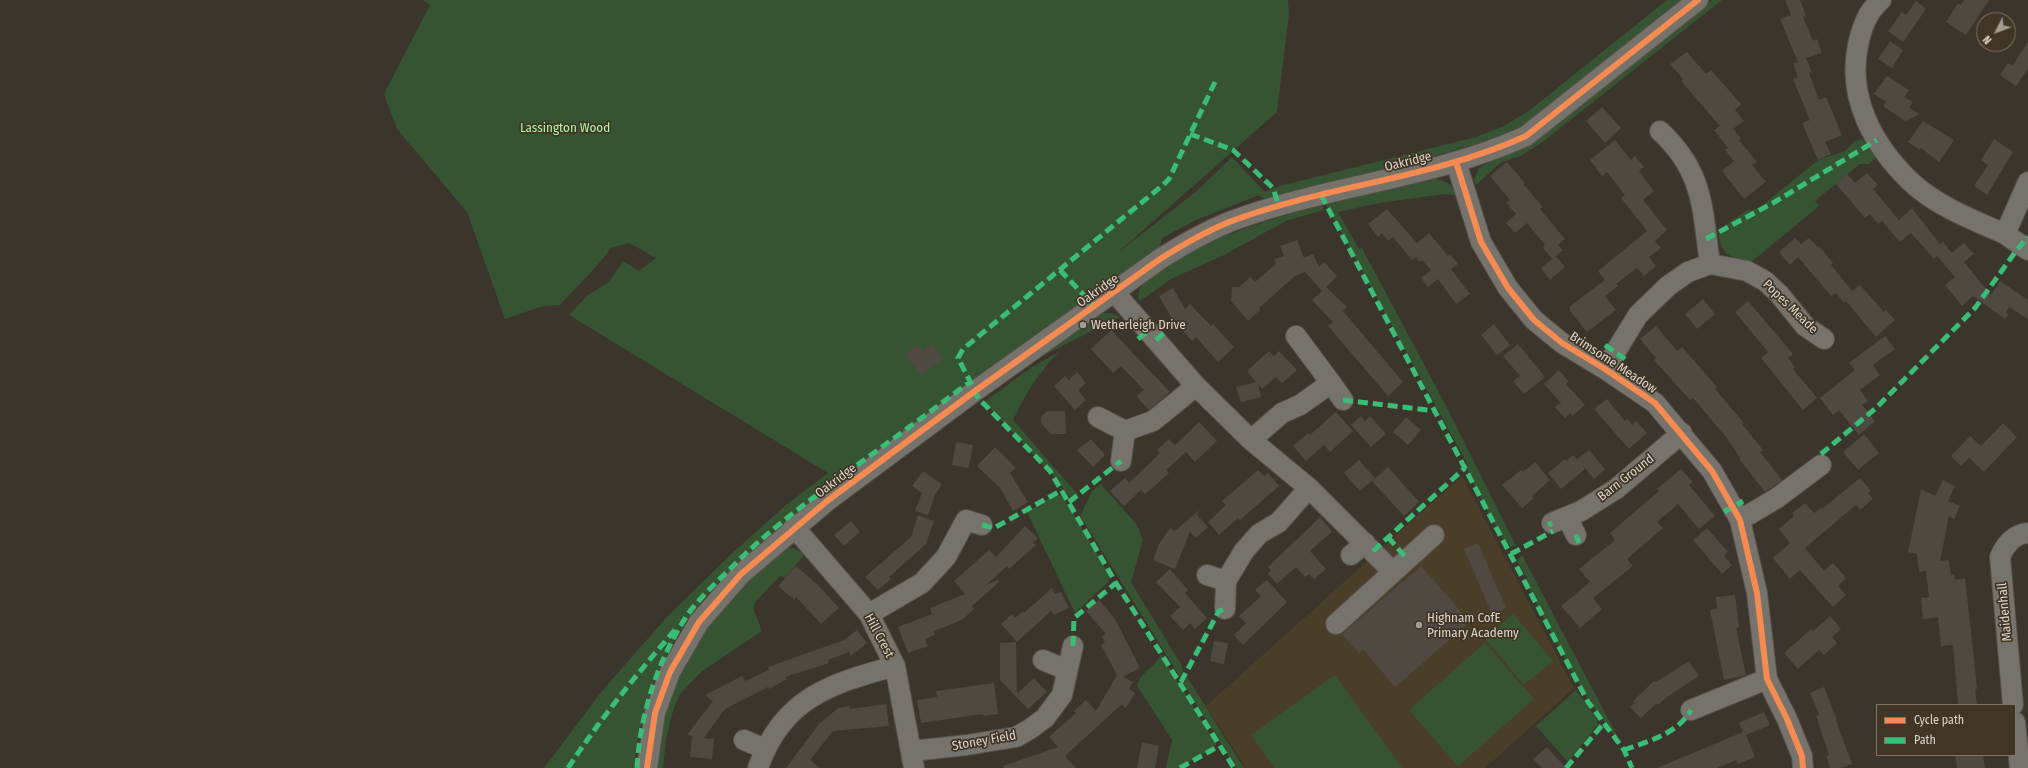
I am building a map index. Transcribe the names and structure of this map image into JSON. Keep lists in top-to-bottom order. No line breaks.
{"streets":{"street":["Oakridge","Popes Meade","Brimsome Meadow","Barn Ground","Maidenhall","Hill Crest","Stoney Field"]},"crossings":[["Oakridge","Brimsome Meadow"],["Oakridge","Hill Crest"],["Brimsome Meadow","Barn Ground"],["Hill Crest","Stoney Field"]],"parks":["Lassington Wood"],"places":["Wetherleigh Drive","Highnam CofE Primary Academy"],"legend":["Cycle path","Path"],"north":"bottom left"}
